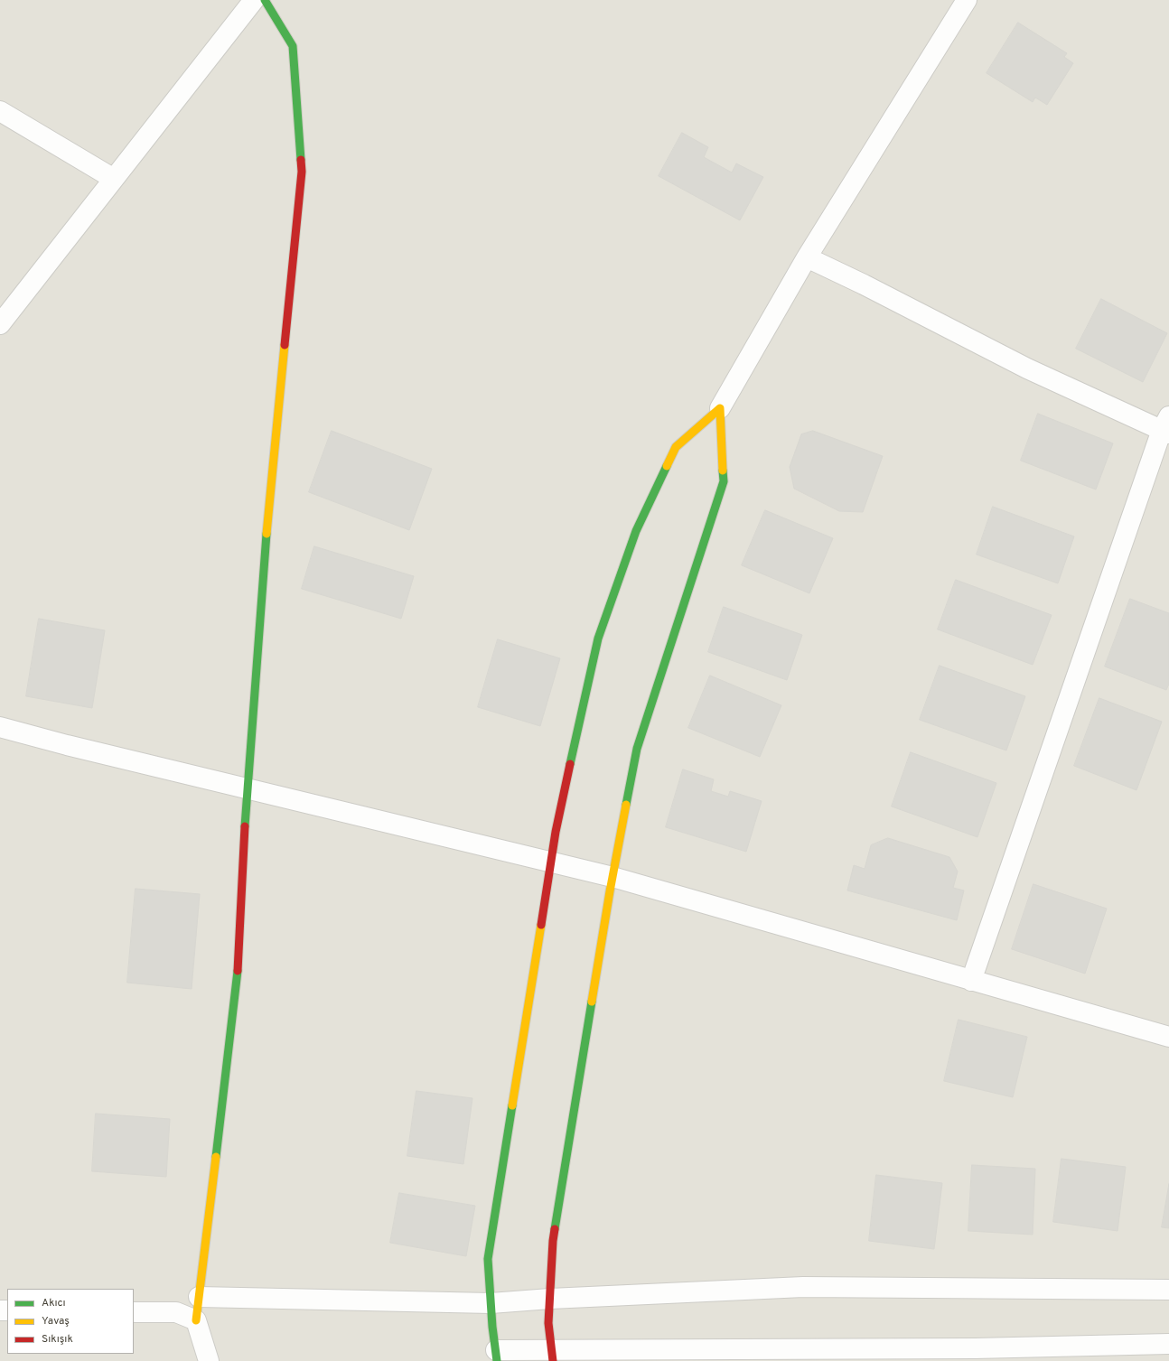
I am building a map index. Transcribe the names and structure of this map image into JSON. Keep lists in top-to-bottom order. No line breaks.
{"legend":["Akıcı","Yavaş","Sıkışık"]}
